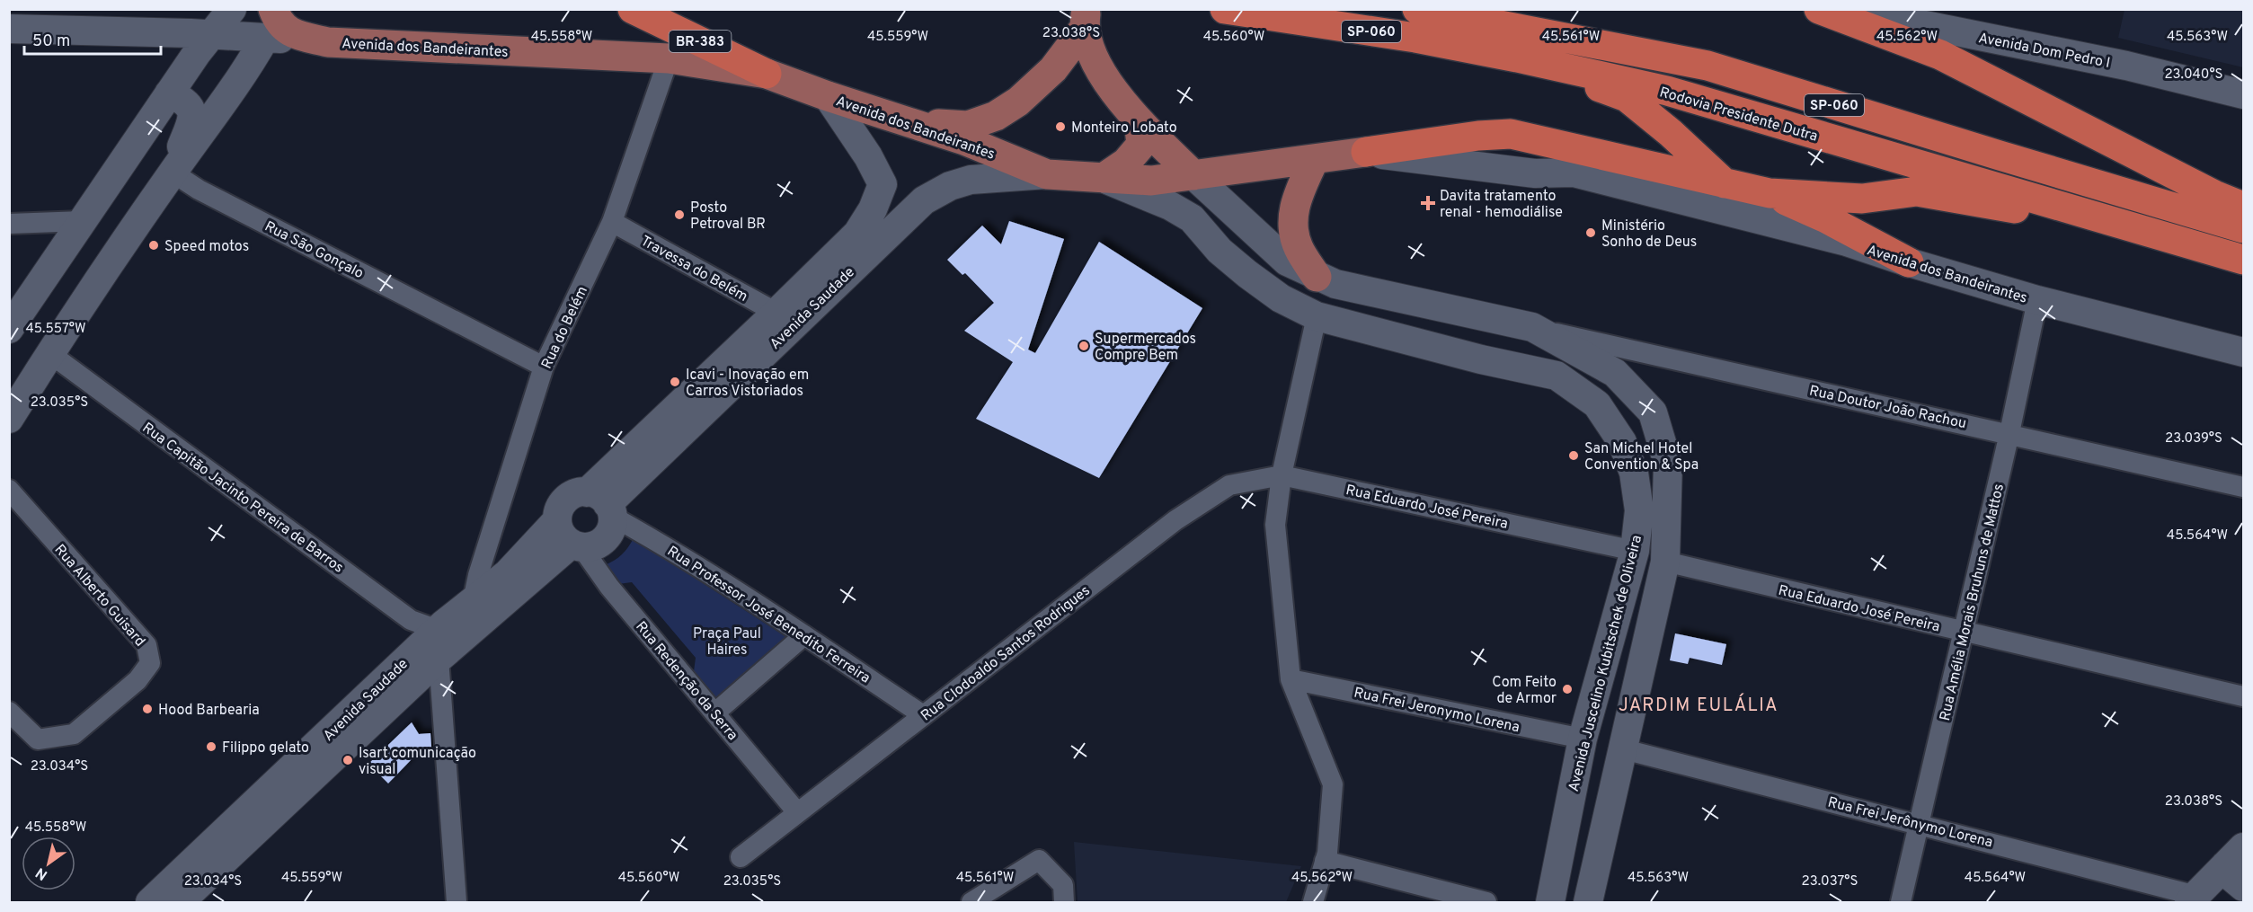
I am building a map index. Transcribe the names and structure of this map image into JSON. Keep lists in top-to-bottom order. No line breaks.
{"streets":{"highway":["SP-060","BR-383","Rodovia Presidente Dutra"],"main road":["Avenida dos Bandeirantes","Avenida Dom Pedro I","Avenida Saudade","Avenida Juscelino Kubitschek de Oliveira"],"street":["Rua São Gonçalo","Travessa do Belém","Rua do Belém","Rua Doutor João Rachou","Rua Capitão Jacinto Pereira de Barros","Rua Eduardo José Pereira","Rua Alberto Guisard","Rua Amélia Morais Bruhuns de Mattos","Rua Professor José Benedito Ferreira","Rua Clodoaldo Santos Rodrigues","Rua Redenção da Serra","Rua Frei Jeronymo Lorena","Rua Frei Jerônymo Lorena"]},"crossings":[["BR-383","Avenida dos Bandeirantes"],["Avenida dos Bandeirantes","Avenida Saudade"],["Avenida dos Bandeirantes","Rua do Belém"],["Avenida dos Bandeirantes","Rua Amélia Morais Bruhuns de Mattos"],["Avenida dos Bandeirantes","Avenida Juscelino Kubitschek de Oliveira"],["Rua São Gonçalo","Rua do Belém"],["Travessa do Belém","Avenida Saudade"],["Travessa do Belém","Rua do Belém"],["Avenida Saudade","Rua do Belém"],["Avenida Saudade","Rua Capitão Jacinto Pereira de Barros"],["Avenida Saudade","Rua Professor José Benedito Ferreira"],["Avenida Saudade","Rua Redenção da Serra"],["Rua Doutor João Rachou","Rua Amélia Morais Bruhuns de Mattos"],["Rua Doutor João Rachou","Avenida Juscelino Kubitschek de Oliveira"],["Rua Eduardo José Pereira","Rua Amélia Morais Bruhuns de Mattos"],["Rua Eduardo José Pereira","Rua Clodoaldo Santos Rodrigues"],["Rua Eduardo José Pereira","Avenida Juscelino Kubitschek de Oliveira"],["Rua Amélia Morais Bruhuns de Mattos","Rua Frei Jerônymo Lorena"],["Rua Professor José Benedito Ferreira","Rua Clodoaldo Santos Rodrigues"],["Rua Professor José Benedito Ferreira","Rua Redenção da Serra"],["Rua Clodoaldo Santos Rodrigues","Rua Redenção da Serra"],["Avenida Juscelino Kubitschek de Oliveira","Rua Frei Jeronymo Lorena"],["Avenida Juscelino Kubitschek de Oliveira","Rua Frei Jerônymo Lorena"]],"districts":["JARDIM EULÁLIA"],"parks":["Praça Paul Haires"],"places":{"other":["Monteiro Lobato","Posto Petroval BR","Ministério Sonho de Deus","Speed motos","Supermercados Compre Bem","Icavi - Inovação em Carros Vistoriados","San Michel Hotel Convention & Spa","Com Feito de Armor","Hood Barbearia","Filippo gelato","Isart comunicação visual"],"health":["Davita tratamento renal - hemodiálise"]},"scale_bar":"50 m","north":"bottom left","coordinates":["23.038°S","45.558°W","45.559°W","45.560°W","45.561°W","45.562°W","45.563°W","23.040°S","45.557°W","23.035°S","23.039°S","45.564°W","23.034°S","23.037°S"]}
